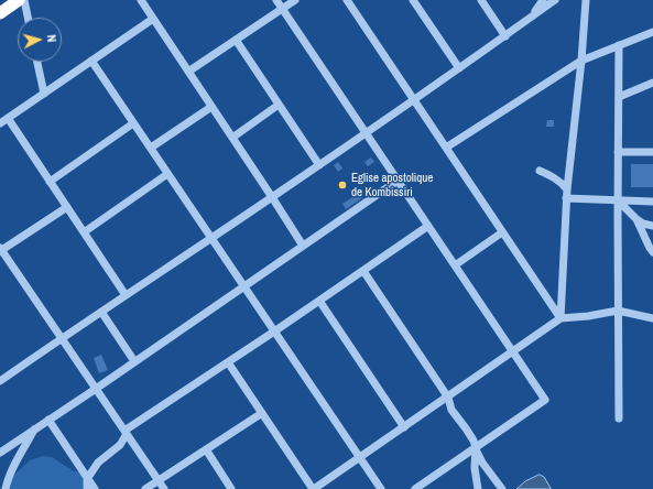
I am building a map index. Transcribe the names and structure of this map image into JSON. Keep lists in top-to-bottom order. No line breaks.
{"places":["Eglise apostolique de Kombissiri"],"north":"right"}
